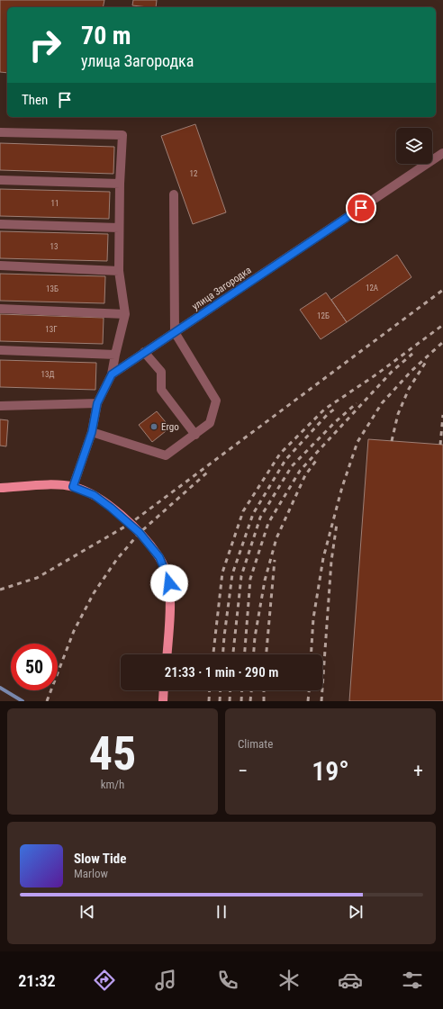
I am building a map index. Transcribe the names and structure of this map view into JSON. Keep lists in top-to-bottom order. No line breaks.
{"streets":{"street":["улица Загородка"]},"places":["Ergo"],"house_numbers":["12","11","13","12А","13Б","12Б","13Г","13Д"],"page":{"turn":["70 m","улица Загородка"],"then":"Then","limit":"50","trip":"21:33 · 1 min · 290 m","tile":[["45","km/h"],"Climate"],"heat":["−","19°","+"],"song":["Slow Tide","Marlow"],"tabs":"21:32"}}
